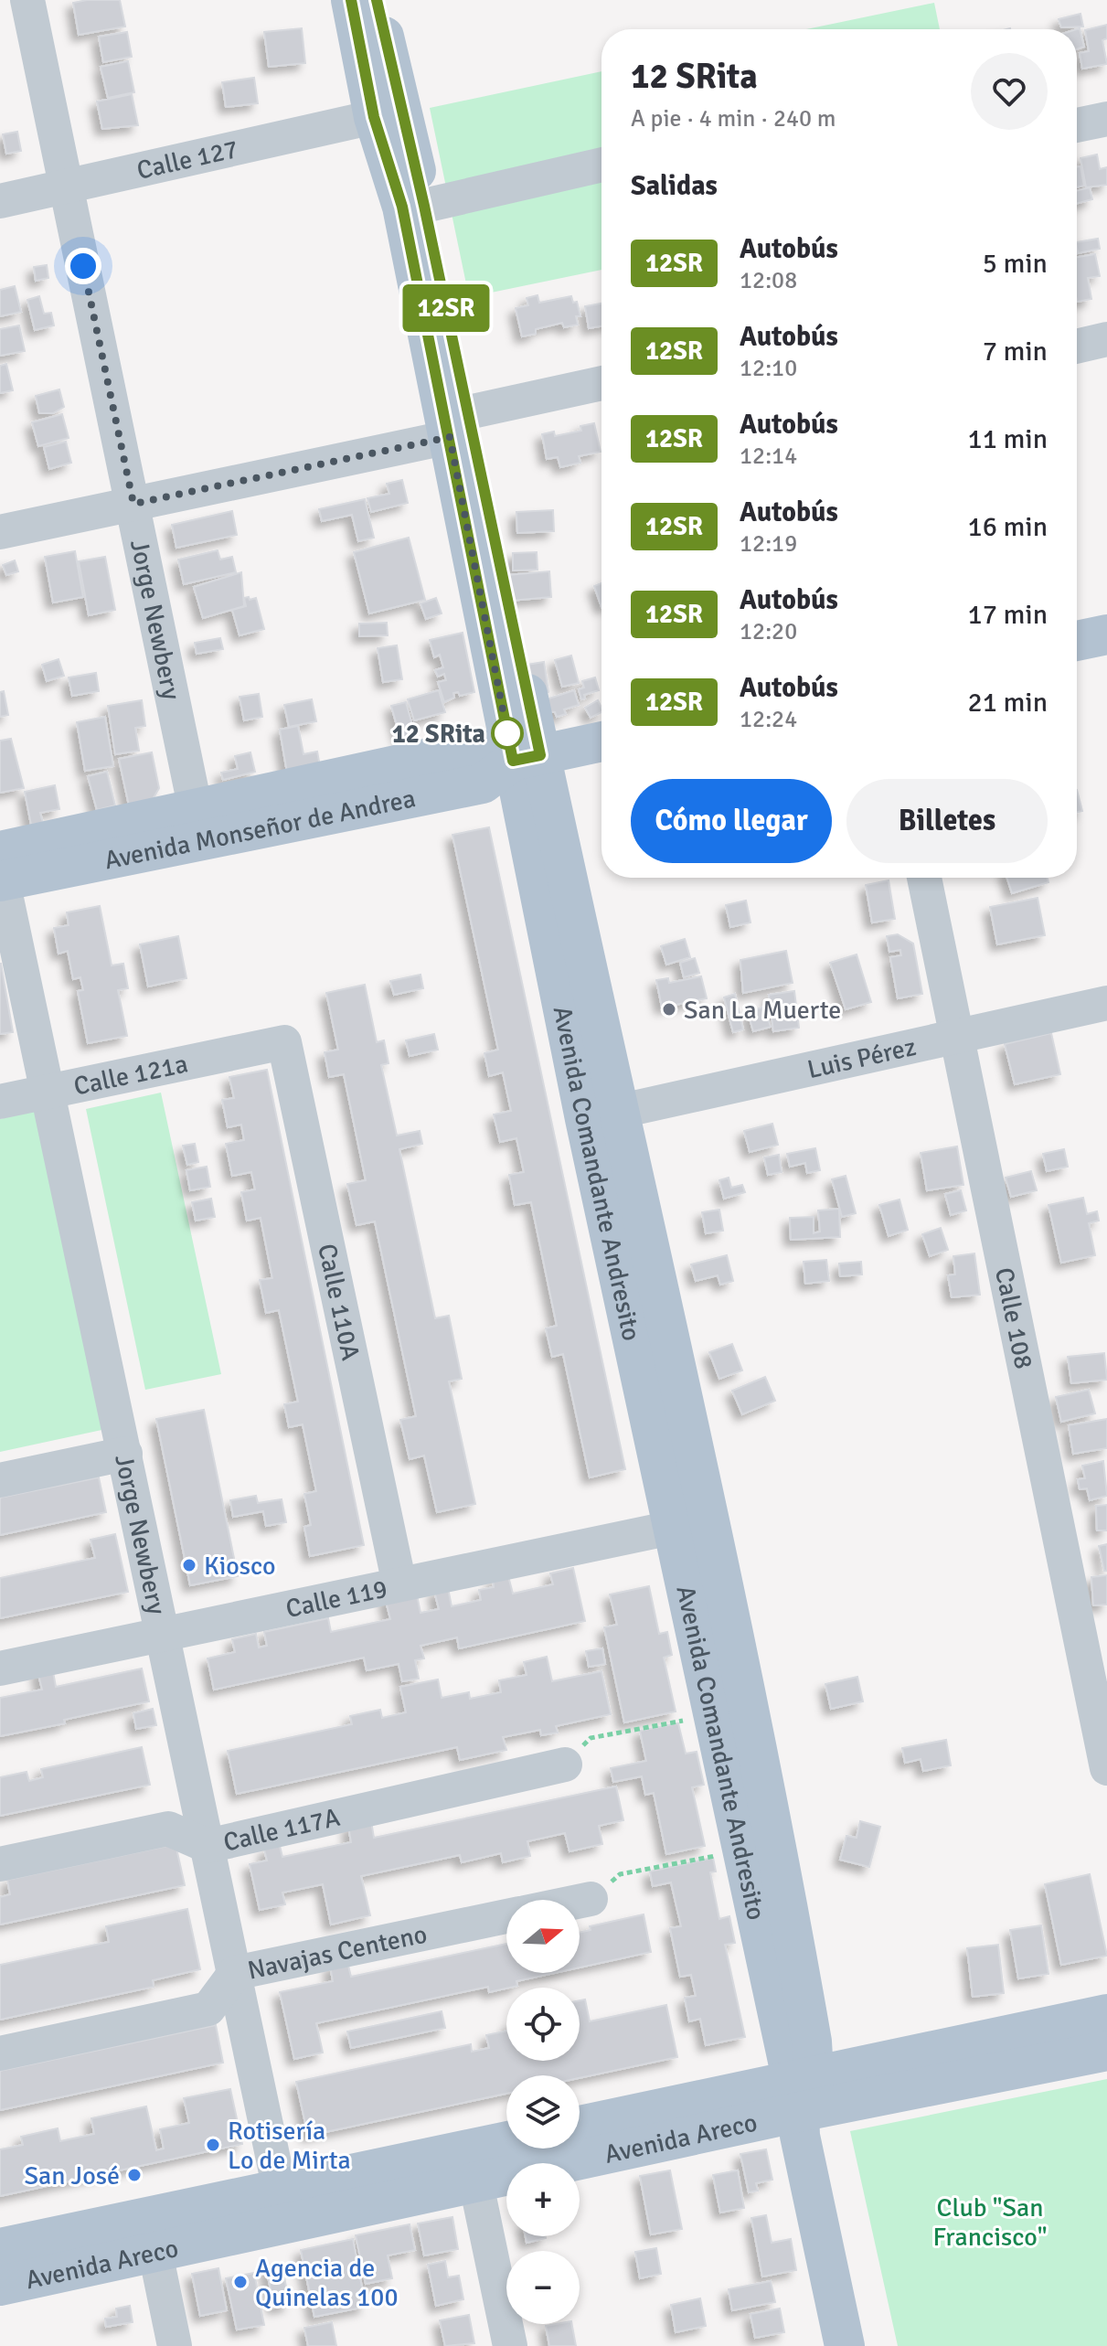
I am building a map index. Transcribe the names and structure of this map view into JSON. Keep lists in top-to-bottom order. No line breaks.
{"streets":{"main road":["Avenida Monseñor de Andrea","Avenida Comandante Andresito","Avenida Areco"],"street":["Calle 127","Jorge Newbery","Luis Pérez","Calle 121a","Calle 110A","Calle 108","Calle 119","Calle 117A","Navajas Centeno"]},"crossings":[["Calle 127","Jorge Newbery"],["Calle 127","Avenida Comandante Andresito"],["Jorge Newbery","Avenida Monseñor de Andrea"],["Jorge Newbery","Calle 121a"],["Jorge Newbery","Calle 119"],["Jorge Newbery","Calle 117A"],["Jorge Newbery","Navajas Centeno"],["Jorge Newbery","Avenida Areco"],["Avenida Monseñor de Andrea","Avenida Comandante Andresito"],["Luis Pérez","Avenida Comandante Andresito"],["Luis Pérez","Calle 108"],["Calle 121a","Calle 110A"],["Avenida Comandante Andresito","Calle 119"],["Avenida Comandante Andresito","Avenida Areco"],["Calle 110A","Calle 119"]],"parks":["Club \"San Francisco\""],"places":["12 SRita","San La Muerte","Kiosco","Rotisería Lo de Mirta","San José","Agencia de Quinelas 100"],"lines":["bus line 12SR"],"north":"right","page":{"on_map":"12SR","heading":[["12 SRita","A pie · 4 min · 240 m"],"Salidas"],"list":[{"mark":"12SR","name":"Autobús","note":"12:08","value":"5 min"},{"mark":"12SR","name":"Autobús","note":"12:10","value":"7 min"},{"mark":"12SR","name":"Autobús","note":"12:14","value":"11 min"},{"mark":"12SR","name":"Autobús","note":"12:19","value":"16 min"},{"mark":"12SR","name":"Autobús","note":"12:20","value":"17 min"},{"mark":"12SR","name":"Autobús","note":"12:24","value":"21 min"}],"buttons":["Cómo llegar","Billetes"],"map_buttons":["+","−"]}}
